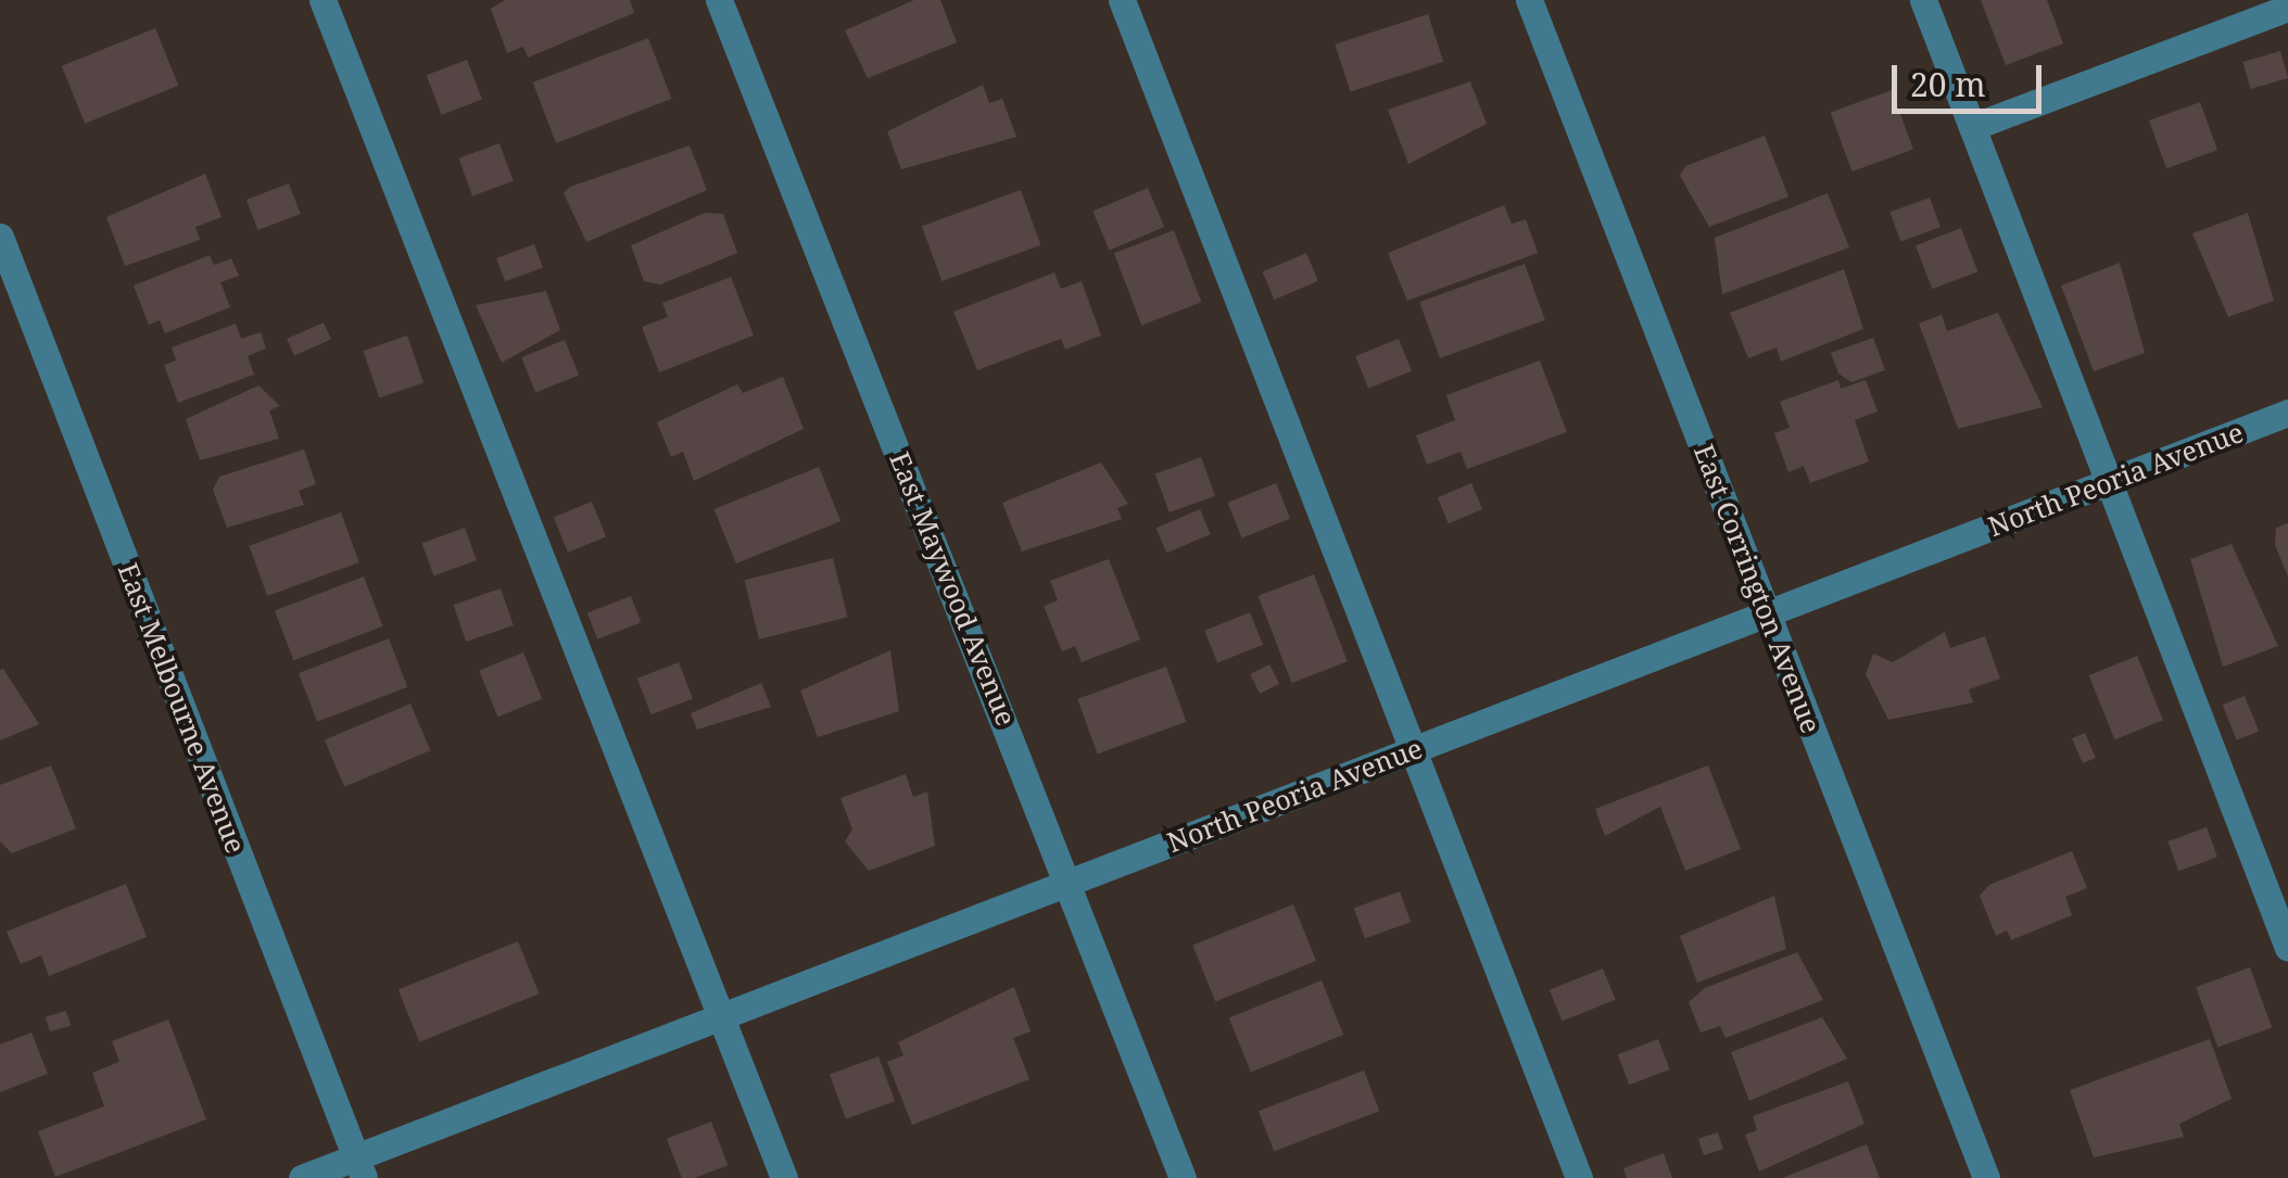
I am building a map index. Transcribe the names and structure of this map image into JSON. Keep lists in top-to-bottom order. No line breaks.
{"streets":{"street":["North Peoria Avenue","East Maywood Avenue","East Corrington Avenue","East Melbourne Avenue"]},"crossings":[["North Peoria Avenue","East Maywood Avenue"],["North Peoria Avenue","East Corrington Avenue"],["North Peoria Avenue","East Melbourne Avenue"]],"scale_bar":"20 m"}
